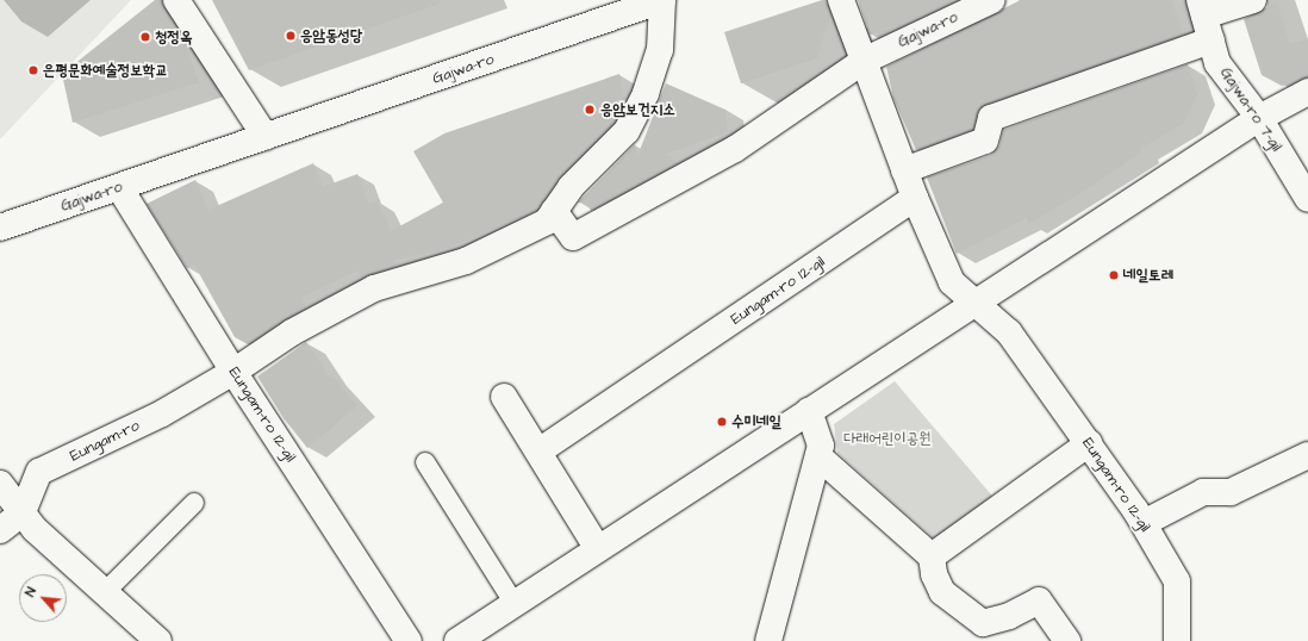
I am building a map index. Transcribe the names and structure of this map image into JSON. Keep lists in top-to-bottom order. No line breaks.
{"streets":{"street":["Gajwa-ro","Gajwa-ro 7-gil","Eungam-ro 12-gil","Eungam-ro"]},"crossings":[["Gajwa-ro","Eungam-ro 12-gil"],["Gajwa-ro","Eungam-ro"],["Eungam-ro 12-gil","Eungam-ro"]],"parks":["다래어린이공원"],"places":["응암동성당","청정옥","은평문화예술정보학교","응암보건지소","네일토레","수미네일"],"north":"top left"}
